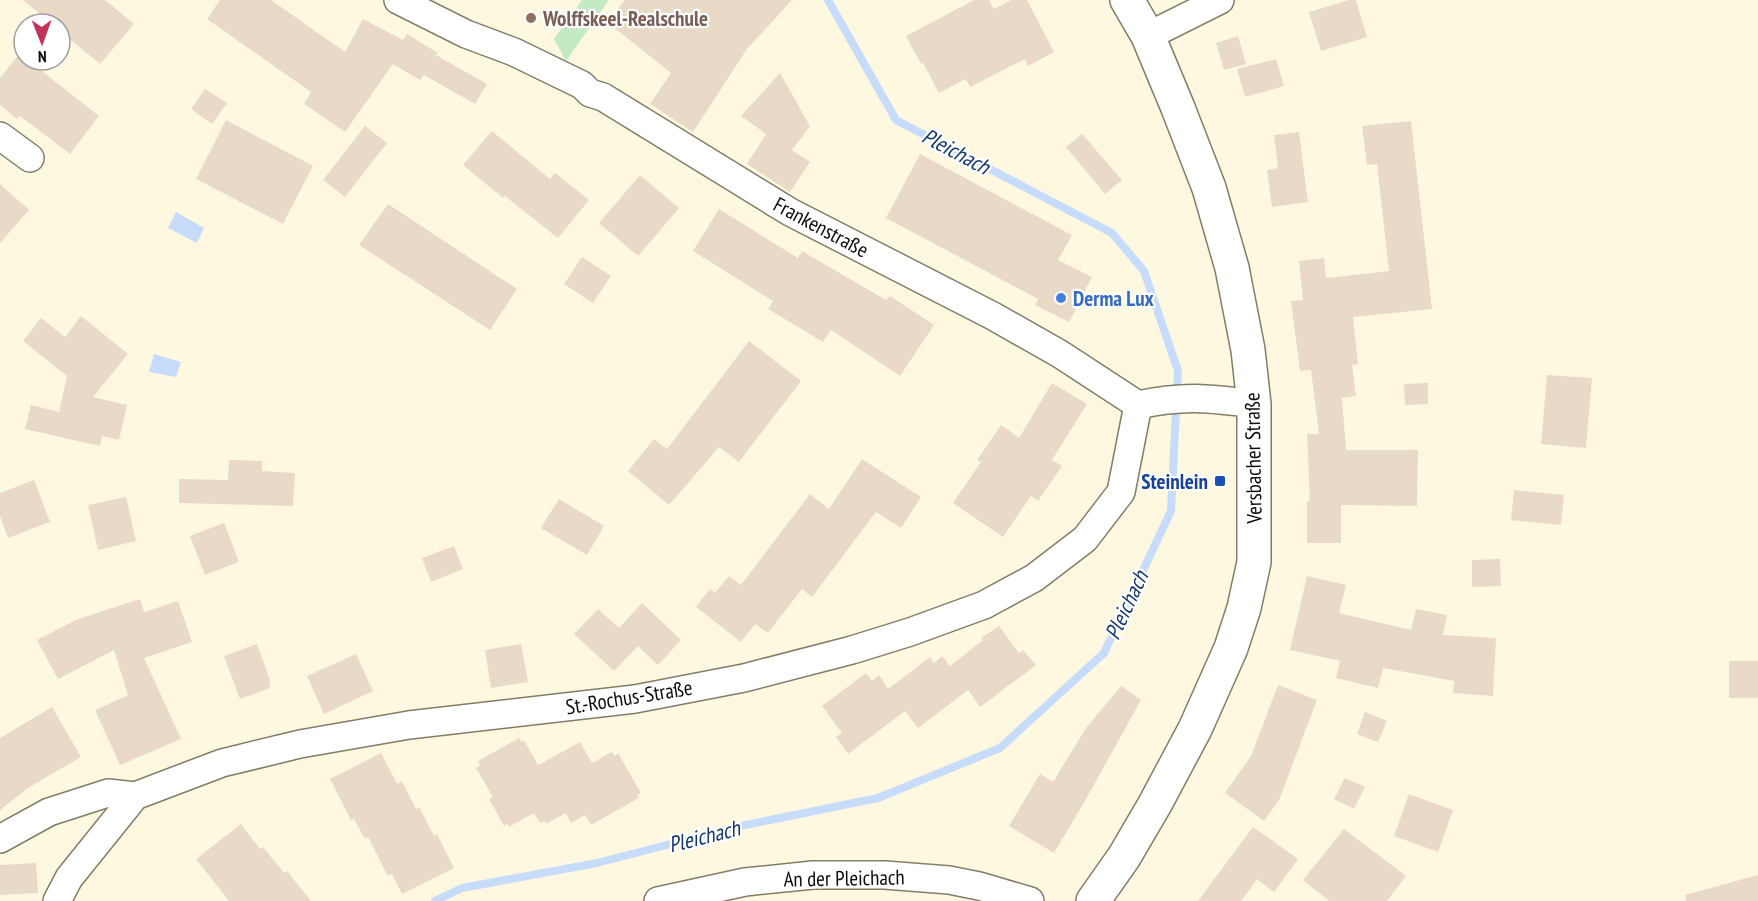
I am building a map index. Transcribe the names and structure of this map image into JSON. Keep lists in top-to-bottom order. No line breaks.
{"streets":{"main road":["Versbacher Straße"],"street":["Frankenstraße","St.-Rochus-Straße","An der Pleichach"]},"crossings":[["Frankenstraße","St.-Rochus-Straße"]],"water":["Pleichach"],"places":{"other":["Wolffskeel-Realschule","Derma Lux"],"transit":["Steinlein"]},"north":"bottom"}
